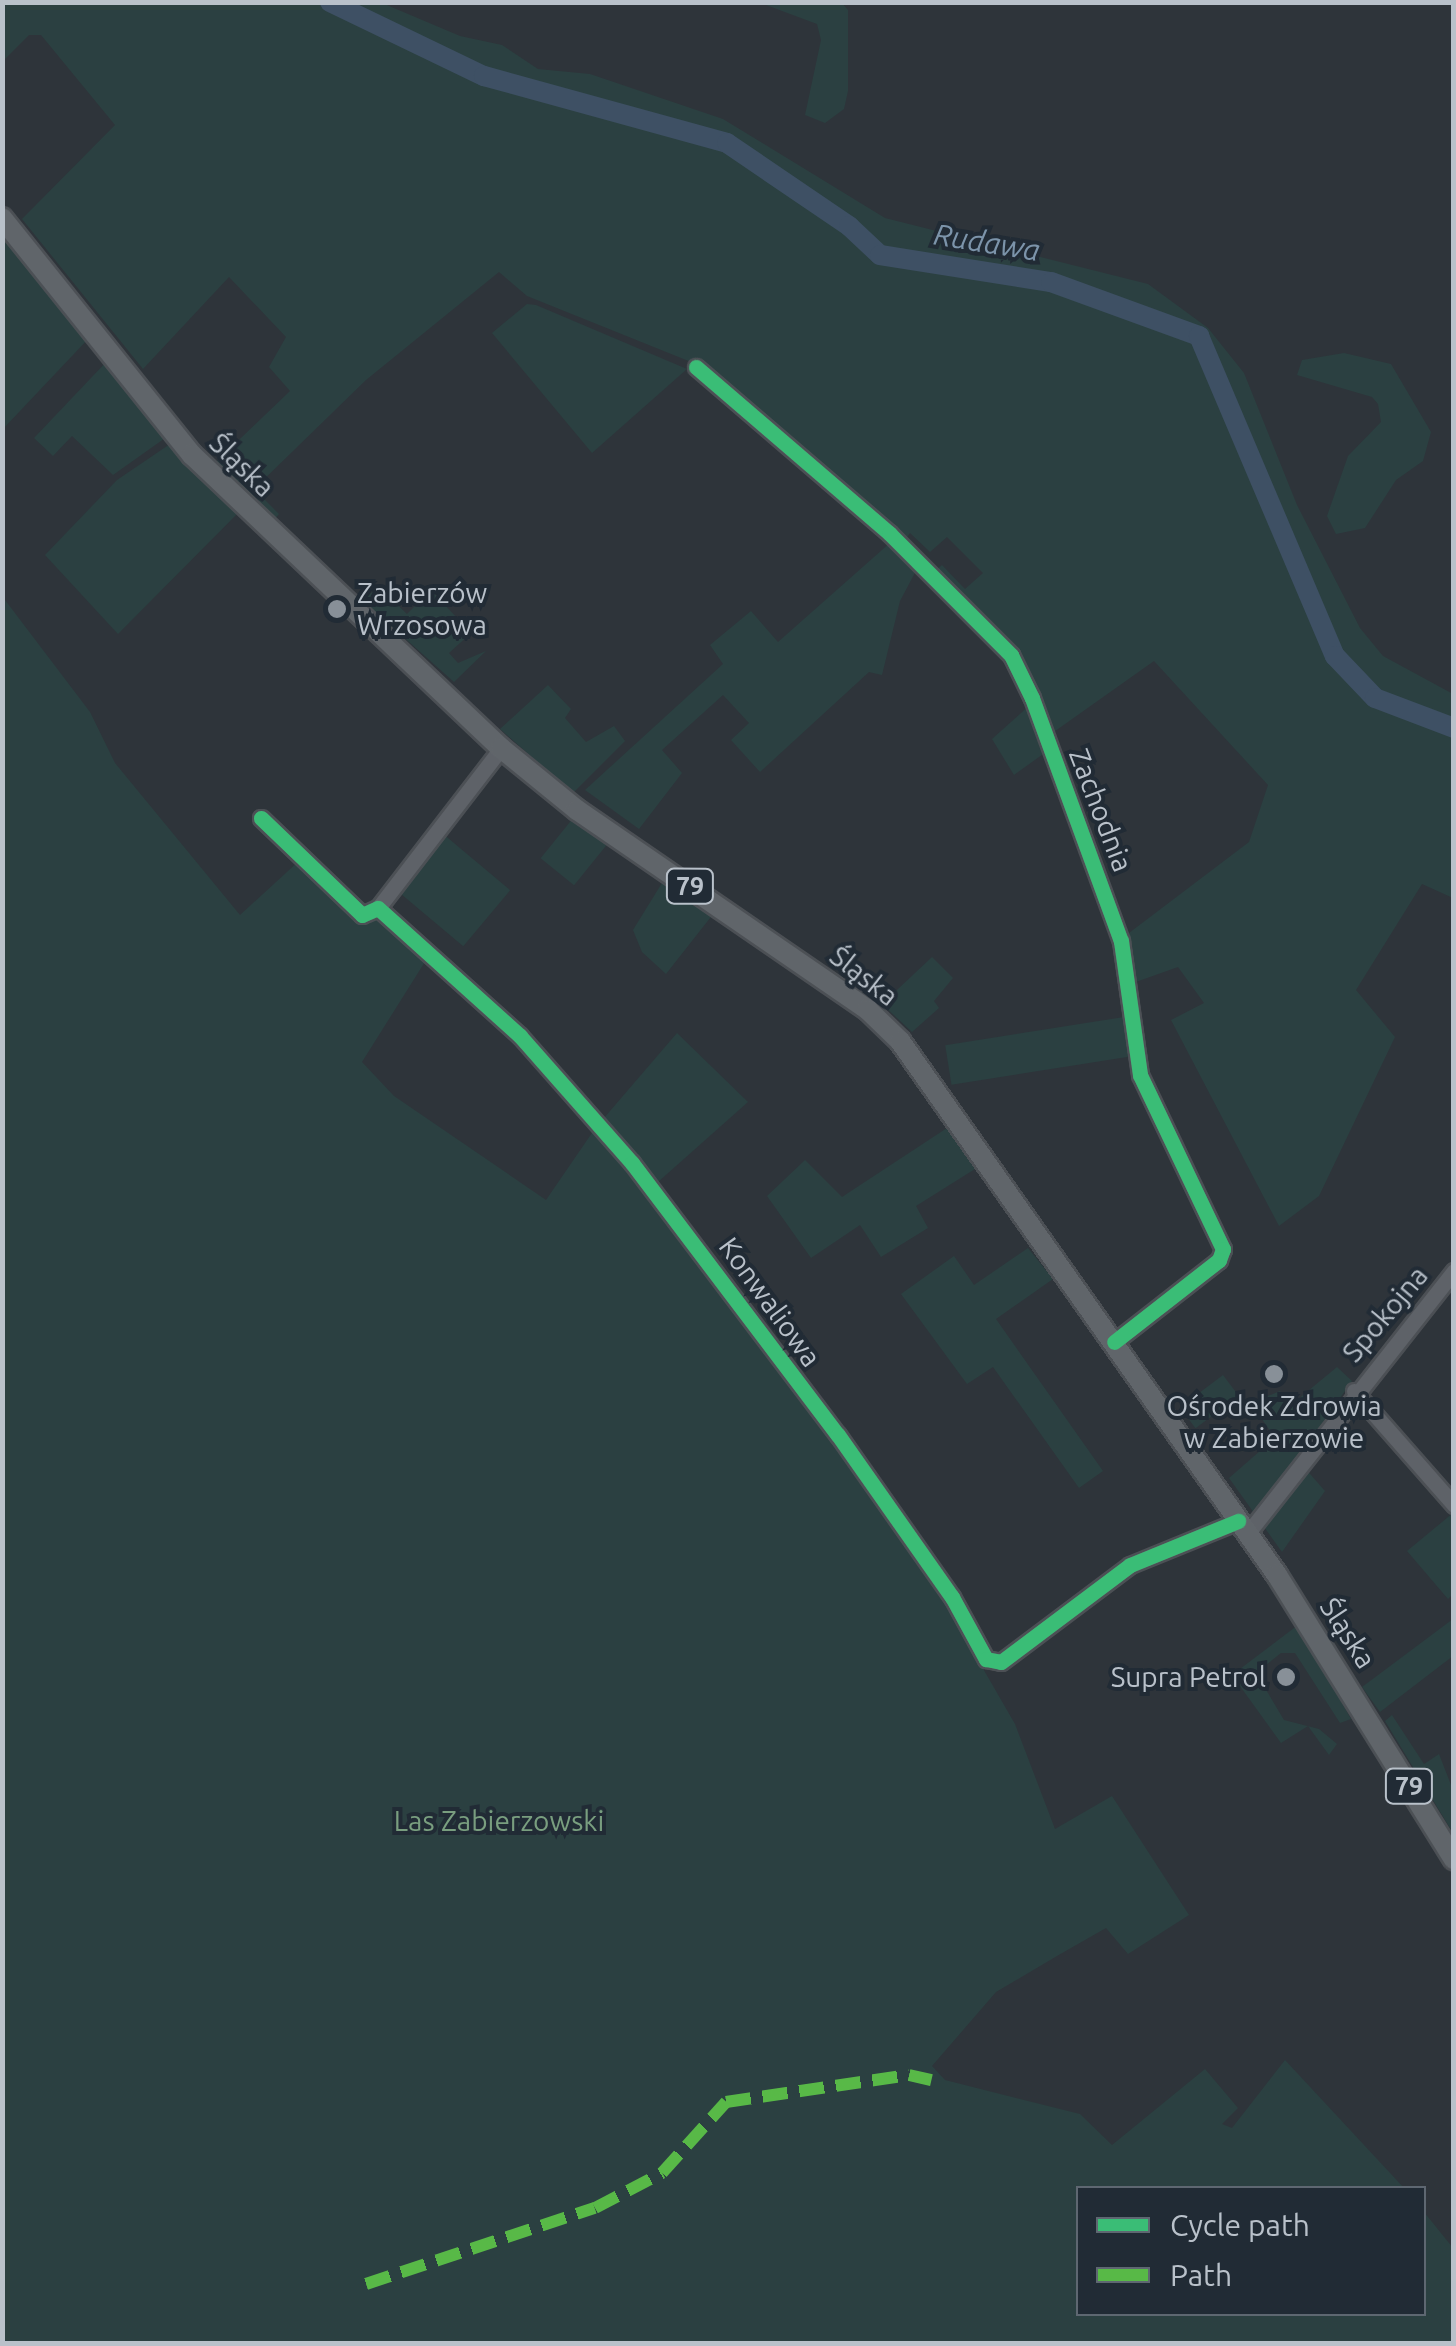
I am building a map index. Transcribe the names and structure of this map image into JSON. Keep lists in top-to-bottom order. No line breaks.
{"streets":{"main road":["Śląska","79"],"street":["Zachodnia","Konwaliowa","Spokojna"]},"crossings":[["Śląska","Zachodnia"],["Śląska","Konwaliowa"],["Śląska","Spokojna"],["Konwaliowa","Spokojna"]],"water":["Rudawa"],"parks":["Las Zabierzowski"],"places":["Zabierzów Wrzosowa","Ośrodek Zdrowia w Zabierzowie","Supra Petrol"],"legend":["Cycle path","Path"]}
